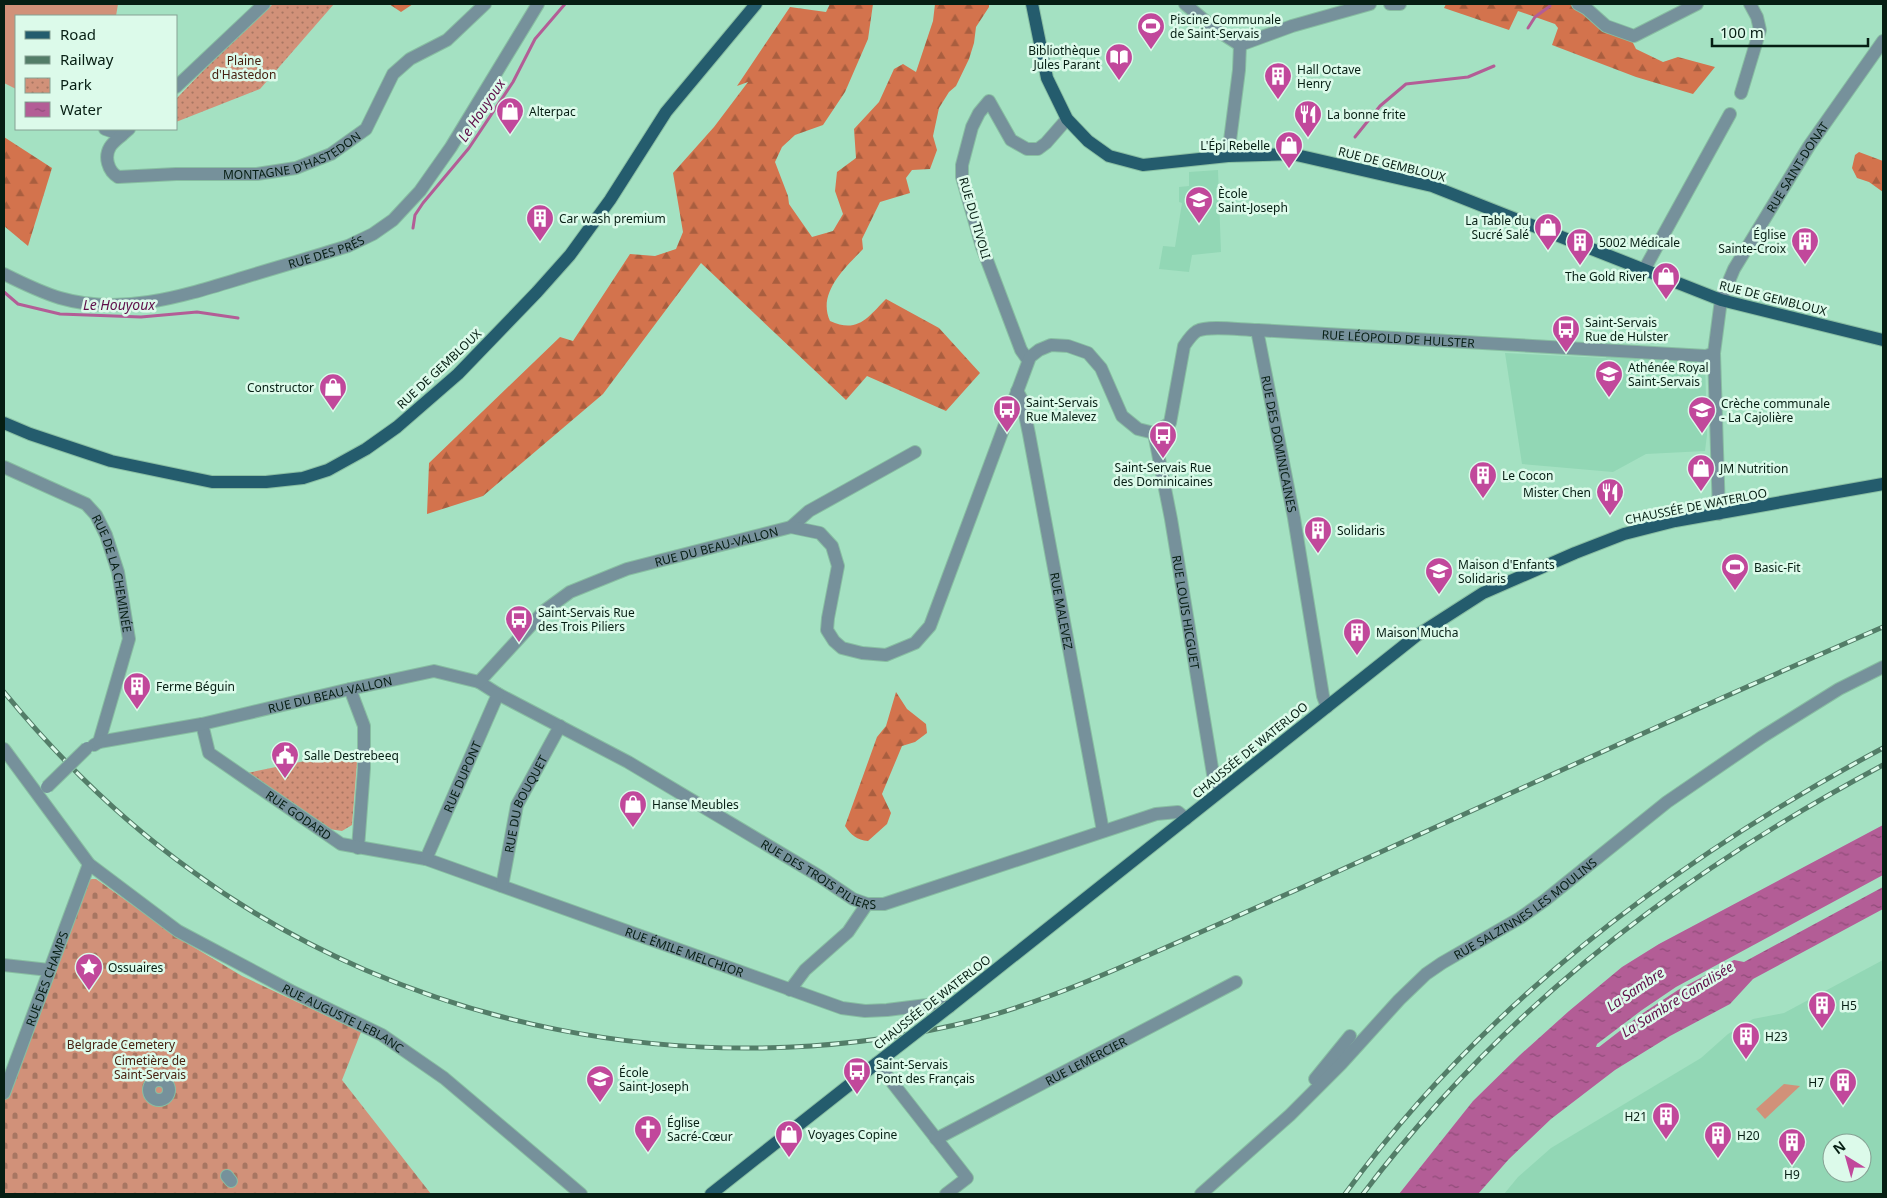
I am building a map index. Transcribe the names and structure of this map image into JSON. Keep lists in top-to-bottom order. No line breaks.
{"streets":{"main road":["RUE DE GEMBLOUX","CHAUSSÉE DE WATERLOO"],"street":["MONTAGNE D'HASTEDON","RUE SAINT-DONAT","RUE DU TIVOLI","RUE DES PRÉS","RUE LÉOPOLD DE HULSTER","RUE DES DOMINICAINES","RUE DU BEAU-VALLON","RUE DE LA CHEMINÉE","RUE MALEVEZ","RUE LOUIS HICGUET","RUE DUPONT","RUE DU BOUQUET","RUE GODARD","RUE DES TROIS PILIERS","RUE SALZINNES LES MOULINS","RUE ÉMILE MELCHIOR","RUE DES CHAMPS","RUE AUGUSTE LEBLANC","RUE LEMERCIER"]},"crossings":[["RUE DE GEMBLOUX","RUE SAINT-DONAT"],["RUE DE GEMBLOUX","RUE DU TIVOLI"],["RUE SAINT-DONAT","RUE LÉOPOLD DE HULSTER"],["RUE SAINT-DONAT","CHAUSSÉE DE WATERLOO"],["RUE DU TIVOLI","RUE DU BEAU-VALLON"],["RUE LÉOPOLD DE HULSTER","RUE DES DOMINICAINES"],["RUE LÉOPOLD DE HULSTER","RUE LOUIS HICGUET"],["RUE DES DOMINICAINES","CHAUSSÉE DE WATERLOO"],["CHAUSSÉE DE WATERLOO","RUE LOUIS HICGUET"],["CHAUSSÉE DE WATERLOO","RUE DES TROIS PILIERS"],["CHAUSSÉE DE WATERLOO","RUE ÉMILE MELCHIOR"],["RUE DU BEAU-VALLON","RUE DE LA CHEMINÉE"],["RUE DU BEAU-VALLON","RUE MALEVEZ"],["RUE DU BEAU-VALLON","RUE GODARD"],["RUE DU BEAU-VALLON","RUE DES TROIS PILIERS"],["RUE MALEVEZ","RUE DES TROIS PILIERS"],["RUE DUPONT","RUE GODARD"],["RUE DUPONT","RUE DES TROIS PILIERS"],["RUE DUPONT","RUE ÉMILE MELCHIOR"],["RUE DU BOUQUET","RUE DES TROIS PILIERS"],["RUE DU BOUQUET","RUE ÉMILE MELCHIOR"],["RUE GODARD","RUE ÉMILE MELCHIOR"],["RUE DES CHAMPS","RUE AUGUSTE LEBLANC"]],"water":["Le Houyoux","La Sambre","La Sambre Canalisée"],"parks":["Plaine d'Hastedon","Belgrade Cemetery","Cimetière de Saint-Servais"],"places":{"sports":["Piscine Communale de Saint-Servais","Basic-Fit"],"library":["Bibliothèque Jules Parant"],"building":["Hall Octave Henry","Car wash premium","Église Sainte-Croix","5002 Médicale","Le Cocon","Solidaris","Maison Mucha","Ferme Béguin","H5","H23","H7","H21","H20","H9"],"shop":["Alterpac","L'Épi Rebelle","La Table du Sucré Salé","The Gold River","Constructor","JM Nutrition","Hanse Meubles","Voyages Copine"],"restaurant":["La bonne frite","Mister Chen"],"school or university":["Ècole Saint-Joseph","Athénée Royal Saint-Servais","Crèche communale - La Cajolière","Maison d'Enfants Solidaris","École Saint-Joseph"],"bus stop":["Saint-Servais Rue de Hulster","Saint-Servais Rue Malevez","Saint-Servais Rue des Dominicaines","Saint-Servais Rue des Trois Piliers","Saint-Servais Pont des Français"],"public building":["Salle Destrebeeq"],"place":["Ossuaires"],"church":["Église Sacré-Cœur"]},"legend":["Road","Railway","Park","Water"],"scale_bar":"100 m","north":"top left"}
